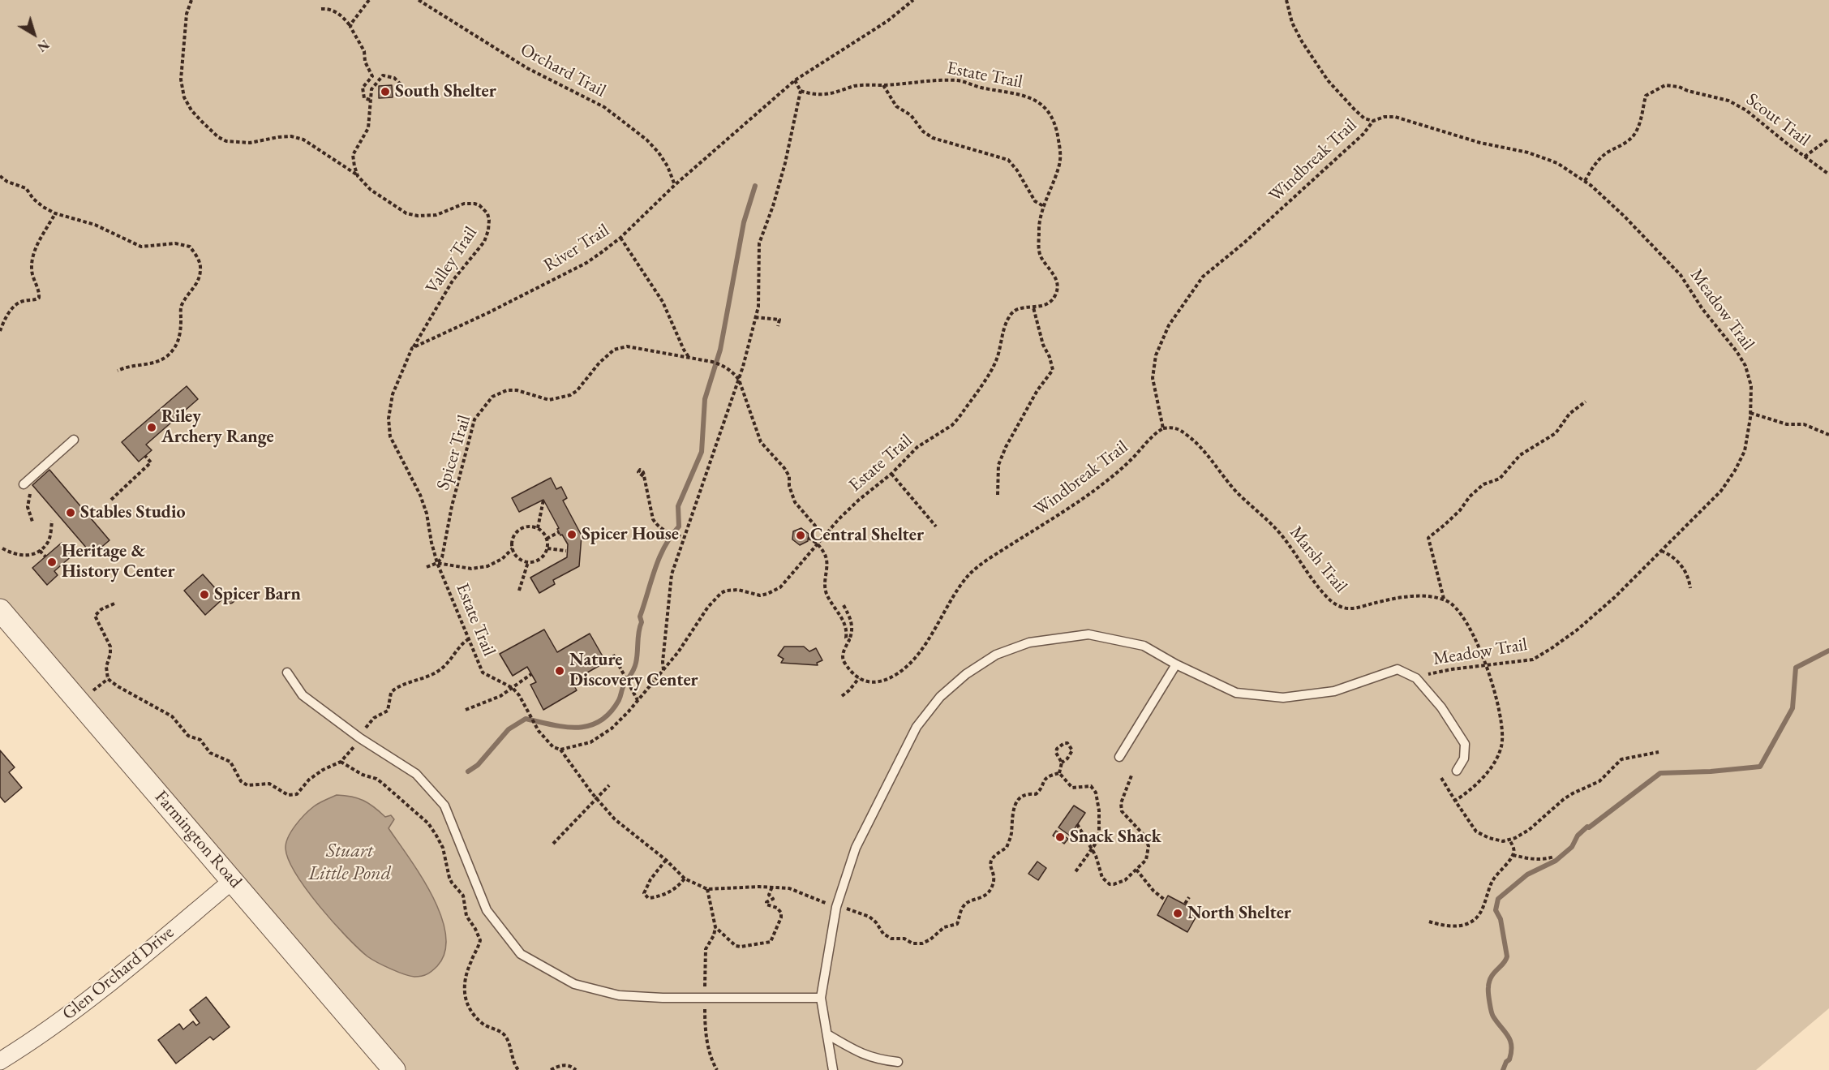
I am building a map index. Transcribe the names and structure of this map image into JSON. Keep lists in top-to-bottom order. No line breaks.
{"streets":{"street":["Farmington Road","Glen Orchard Drive"],"path":["Orchard Trail","Estate Trail","Scout Trail","Windbreak Trail","River Trail","Valley Trail","Meadow Trail","Spicer Trail","Marsh Trail"]},"crossings":[["Orchard Trail","River Trail"],["Estate Trail","Spicer Trail"],["Scout Trail","Meadow Trail"],["Windbreak Trail","Meadow Trail"],["Windbreak Trail","Marsh Trail"],["River Trail","Valley Trail"],["Farmington Road","Glen Orchard Drive"]],"water":["Stuart Little Pond"],"places":["South Shelter","Riley Archery Range","Stables Studio","Spicer House","Central Shelter","Heritage & History Center","Spicer Barn","Nature Discovery Center","Snack Shack","North Shelter"],"north":"bottom right"}
